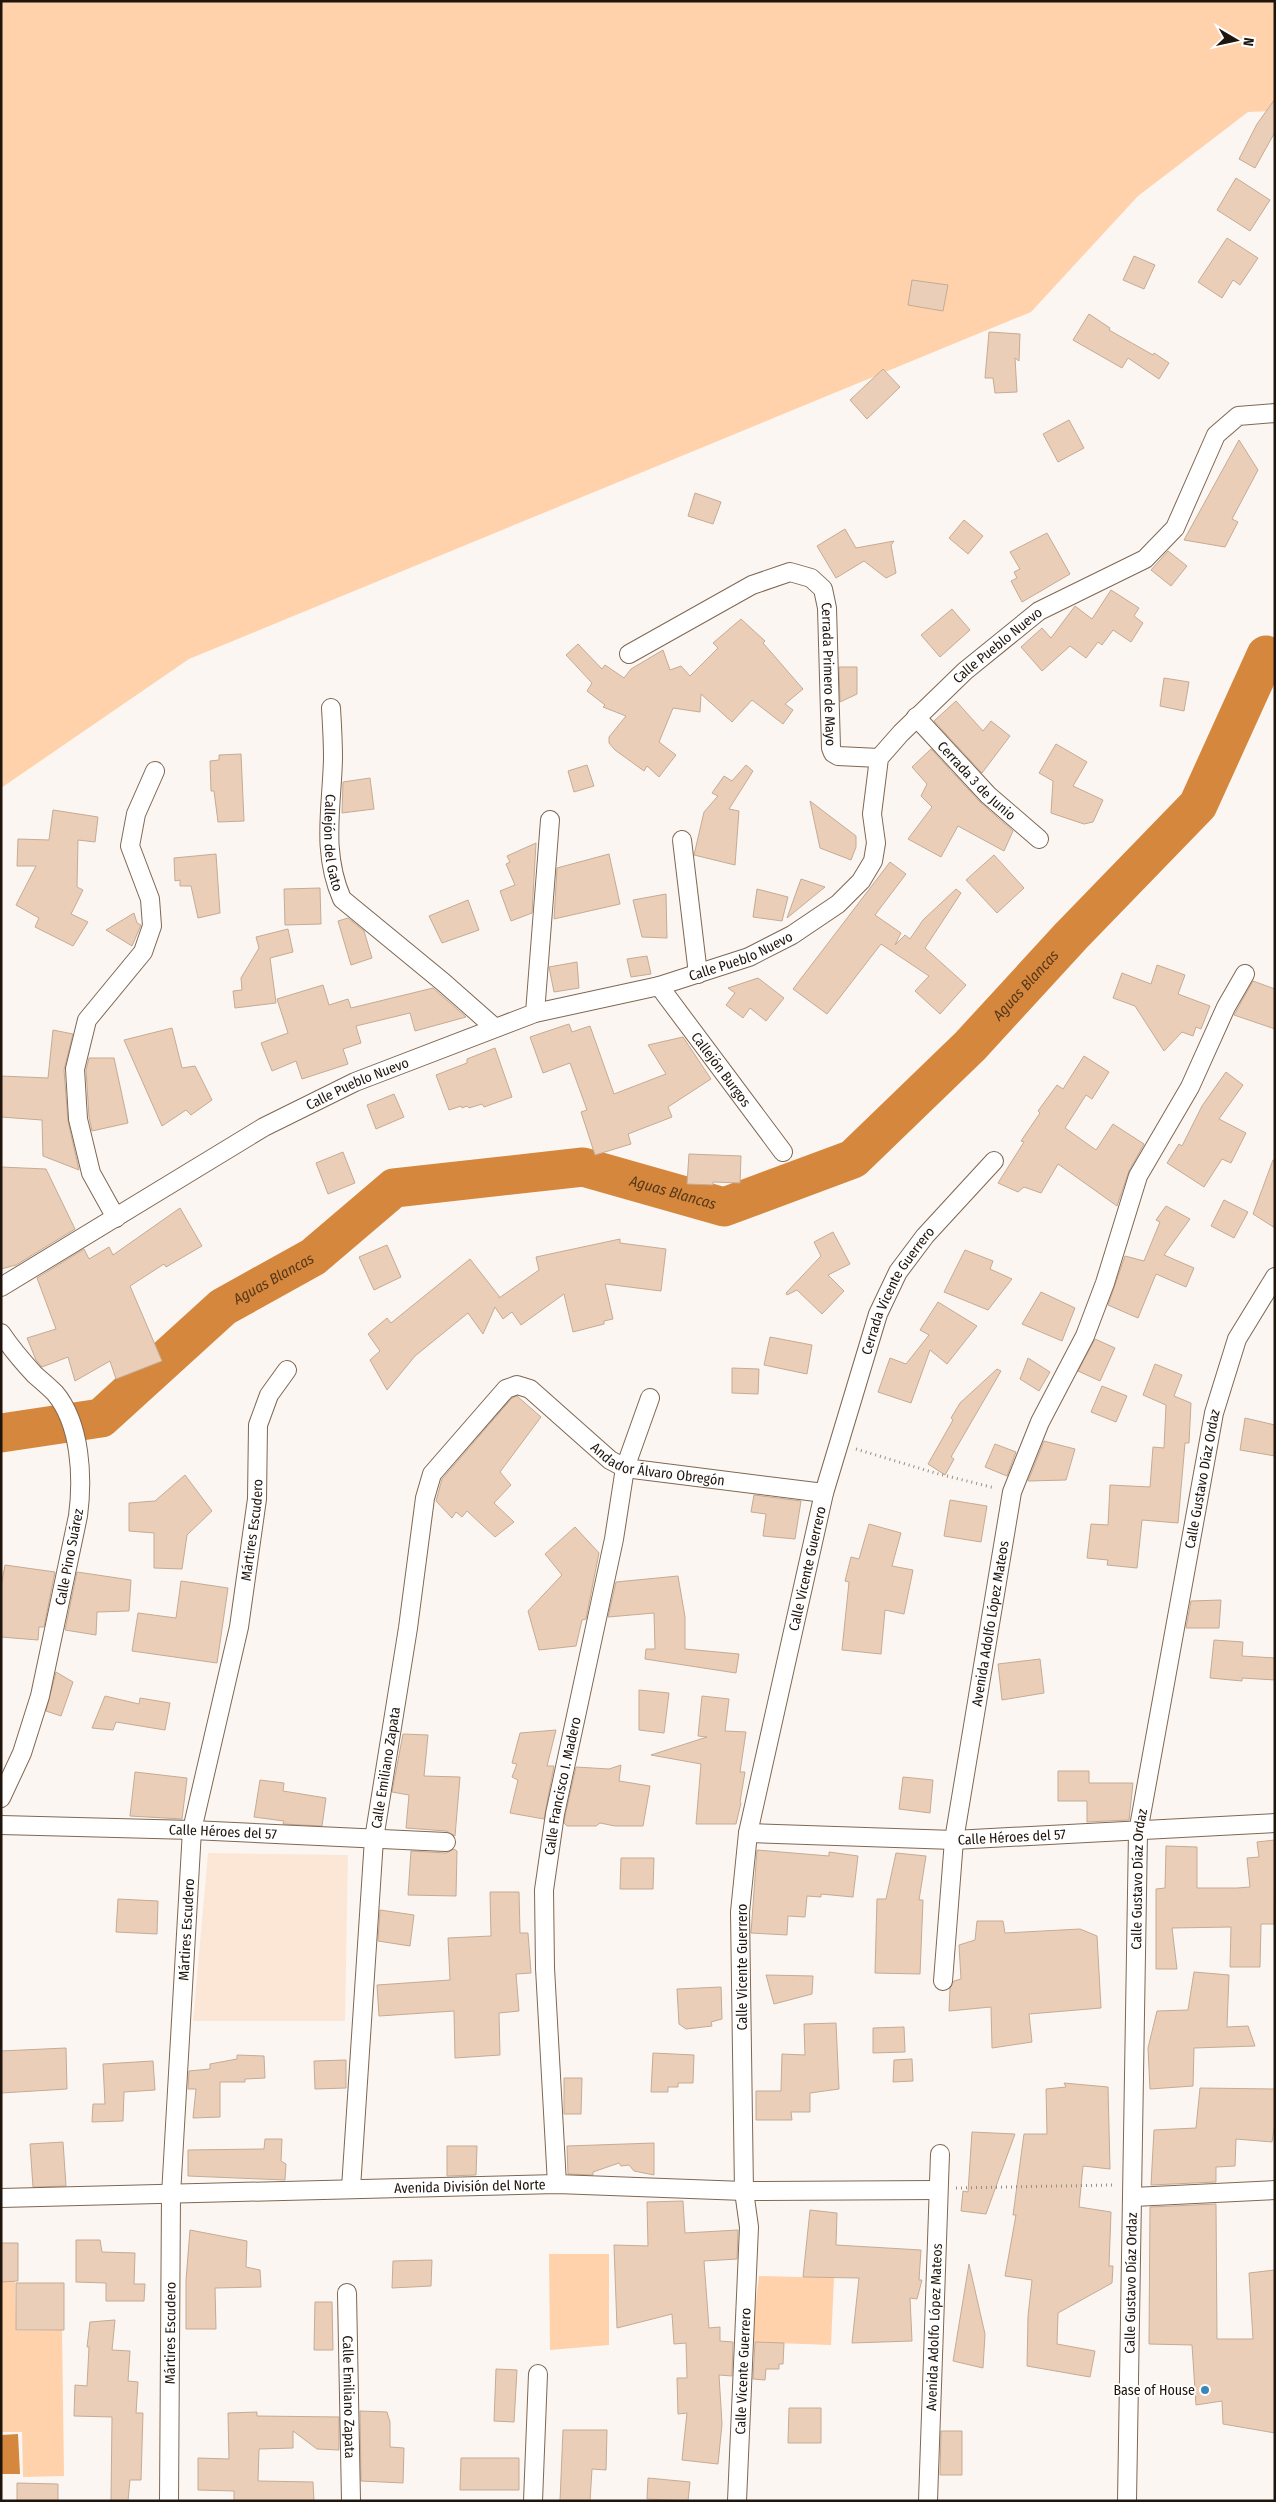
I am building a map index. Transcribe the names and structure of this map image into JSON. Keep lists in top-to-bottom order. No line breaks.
{"streets":{"street":["Calle Pueblo Nuevo","Cerrada Primero de Mayo","Cerrada 3 de Junio","Callejón del Gato","Callejón Burgos","Cerrada Vicente Guerrero","Andador Álvaro Obregón","Calle Gustavo Díaz Ordaz","Mártires Escudero","Calle Pino Suárez","Calle Vicente Guerrero","Avenida Adolfo López Mateos","Calle Emiliano Zapata","Calle Francisco I. Madero","Calle Héroes del 57","Avenida División del Norte"]},"crossings":[["Calle Pueblo Nuevo","Cerrada Primero de Mayo"],["Calle Pueblo Nuevo","Cerrada 3 de Junio"],["Calle Pueblo Nuevo","Callejón del Gato"],["Calle Pueblo Nuevo","Callejón Burgos"],["Cerrada Vicente Guerrero","Calle Vicente Guerrero"],["Andador Álvaro Obregón","Calle Vicente Guerrero"],["Andador Álvaro Obregón","Calle Emiliano Zapata"],["Andador Álvaro Obregón","Calle Francisco I. Madero"],["Calle Gustavo Díaz Ordaz","Calle Héroes del 57"],["Mártires Escudero","Calle Héroes del 57"],["Mártires Escudero","Avenida División del Norte"],["Calle Vicente Guerrero","Calle Héroes del 57"],["Calle Vicente Guerrero","Avenida División del Norte"],["Avenida Adolfo López Mateos","Calle Héroes del 57"],["Avenida Adolfo López Mateos","Avenida División del Norte"],["Calle Emiliano Zapata","Calle Héroes del 57"],["Calle Emiliano Zapata","Avenida División del Norte"],["Calle Francisco I. Madero","Avenida División del Norte"]],"water":["Aguas Blancas"],"places":["Base of House"],"north":"right"}
